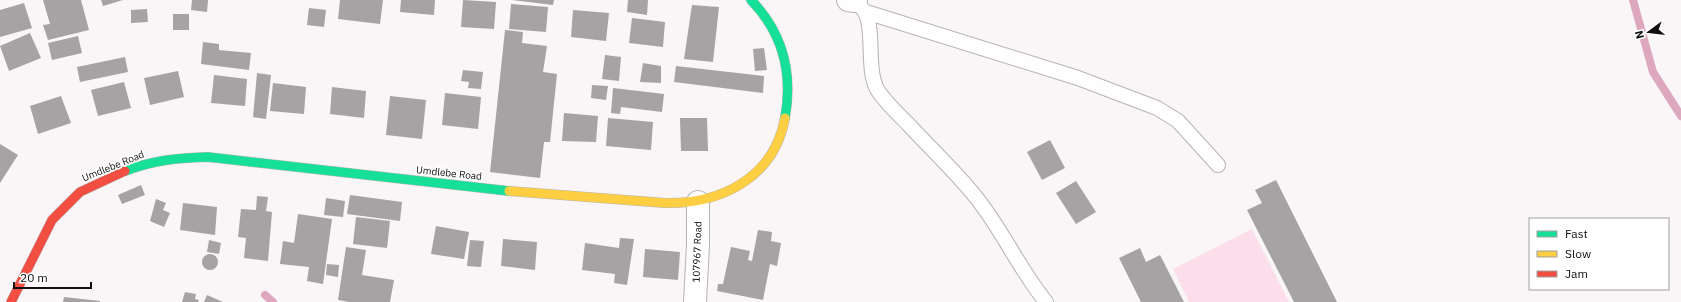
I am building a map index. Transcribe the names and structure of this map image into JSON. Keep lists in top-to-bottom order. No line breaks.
{"streets":{"street":["Umdlebe Road","107967 Road"]},"crossings":[["Umdlebe Road","107967 Road"]],"legend":["Fast","Slow","Jam"],"scale_bar":"20 m","north":"left"}
